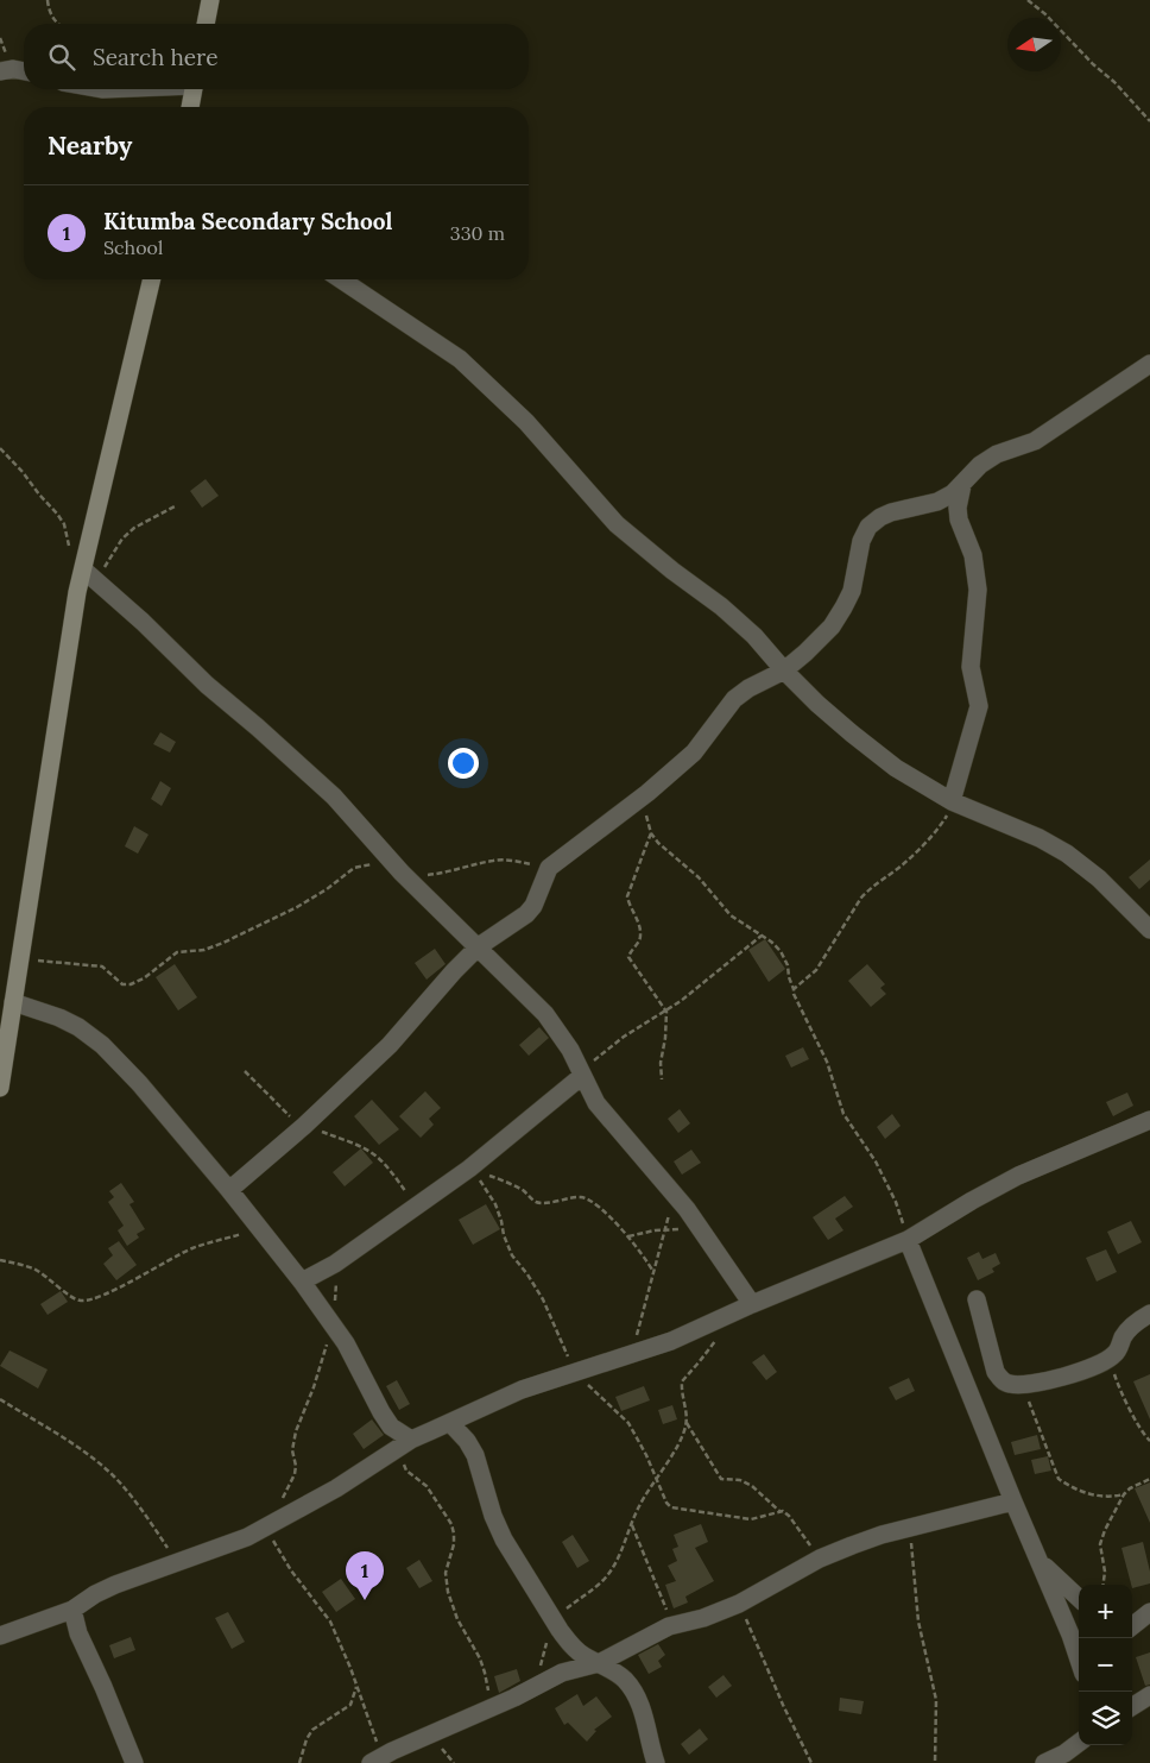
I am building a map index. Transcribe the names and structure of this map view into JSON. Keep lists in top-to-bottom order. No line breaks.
{"north":"left","page":{"search":"Search here","heading":"Nearby","list":[{"mark":"1","name":"Kitumba Secondary School","note":"School","value":"330 m"}],"pins":"1","map_buttons":["+","−"]}}
